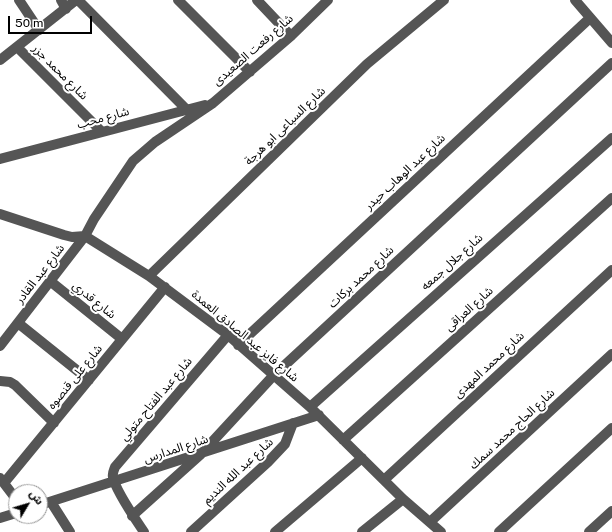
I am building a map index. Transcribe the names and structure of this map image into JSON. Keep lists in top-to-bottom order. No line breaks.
{"streets":{"street":["شارع رفعت الصعيدى","شارع محمد جزر","شارع محب","شارع السباعى ابو هرجة","شارع عبد الوهاب حيدر","شارع جلال جمعه","شارع عبد القادر","شارع محمد بركات","شارع قدري","شارع العراقى","شارع فايز عبد الصادق العمدة","شارع محمد المهدى","شارع على قنصوه","شارع عبد الفتاح متولي","شارع الحاج محمد سمك","شارع المدارس","شارع عبد الله النديم"]},"crossings":[["شارع رفعت الصعيدى","شارع محب"],["شارع رفعت الصعيدى","شارع عبد القادر"],["شارع رفعت الصعيدى","شارع فايز عبد الصادق العمدة"],["شارع محمد جزر","شارع محب"],["شارع السباعى ابو هرجة","شارع فايز عبد الصادق العمدة"],["شارع عبد الوهاب حيدر","شارع فايز عبد الصادق العمدة"],["شارع جلال جمعه","شارع فايز عبد الصادق العمدة"],["شارع عبد القادر","شارع قدري"],["شارع عبد القادر","شارع فايز عبد الصادق العمدة"],["شارع محمد بركات","شارع فايز عبد الصادق العمدة"],["شارع محمد بركات","شارع المدارس"],["شارع قدري","شارع على قنصوه"],["شارع العراقى","شارع فايز عبد الصادق العمدة"],["شارع فايز عبد الصادق العمدة","شارع محمد المهدى"],["شارع فايز عبد الصادق العمدة","شارع على قنصوه"],["شارع فايز عبد الصادق العمدة","شارع عبد الفتاح متولي"],["شارع فايز عبد الصادق العمدة","شارع الحاج محمد سمك"],["شارع فايز عبد الصادق العمدة","شارع المدارس"],["شارع عبد الفتاح متولي","شارع المدارس"],["شارع المدارس","شارع عبد الله النديم"]],"scale_bar":"50 m","north":"top right"}
